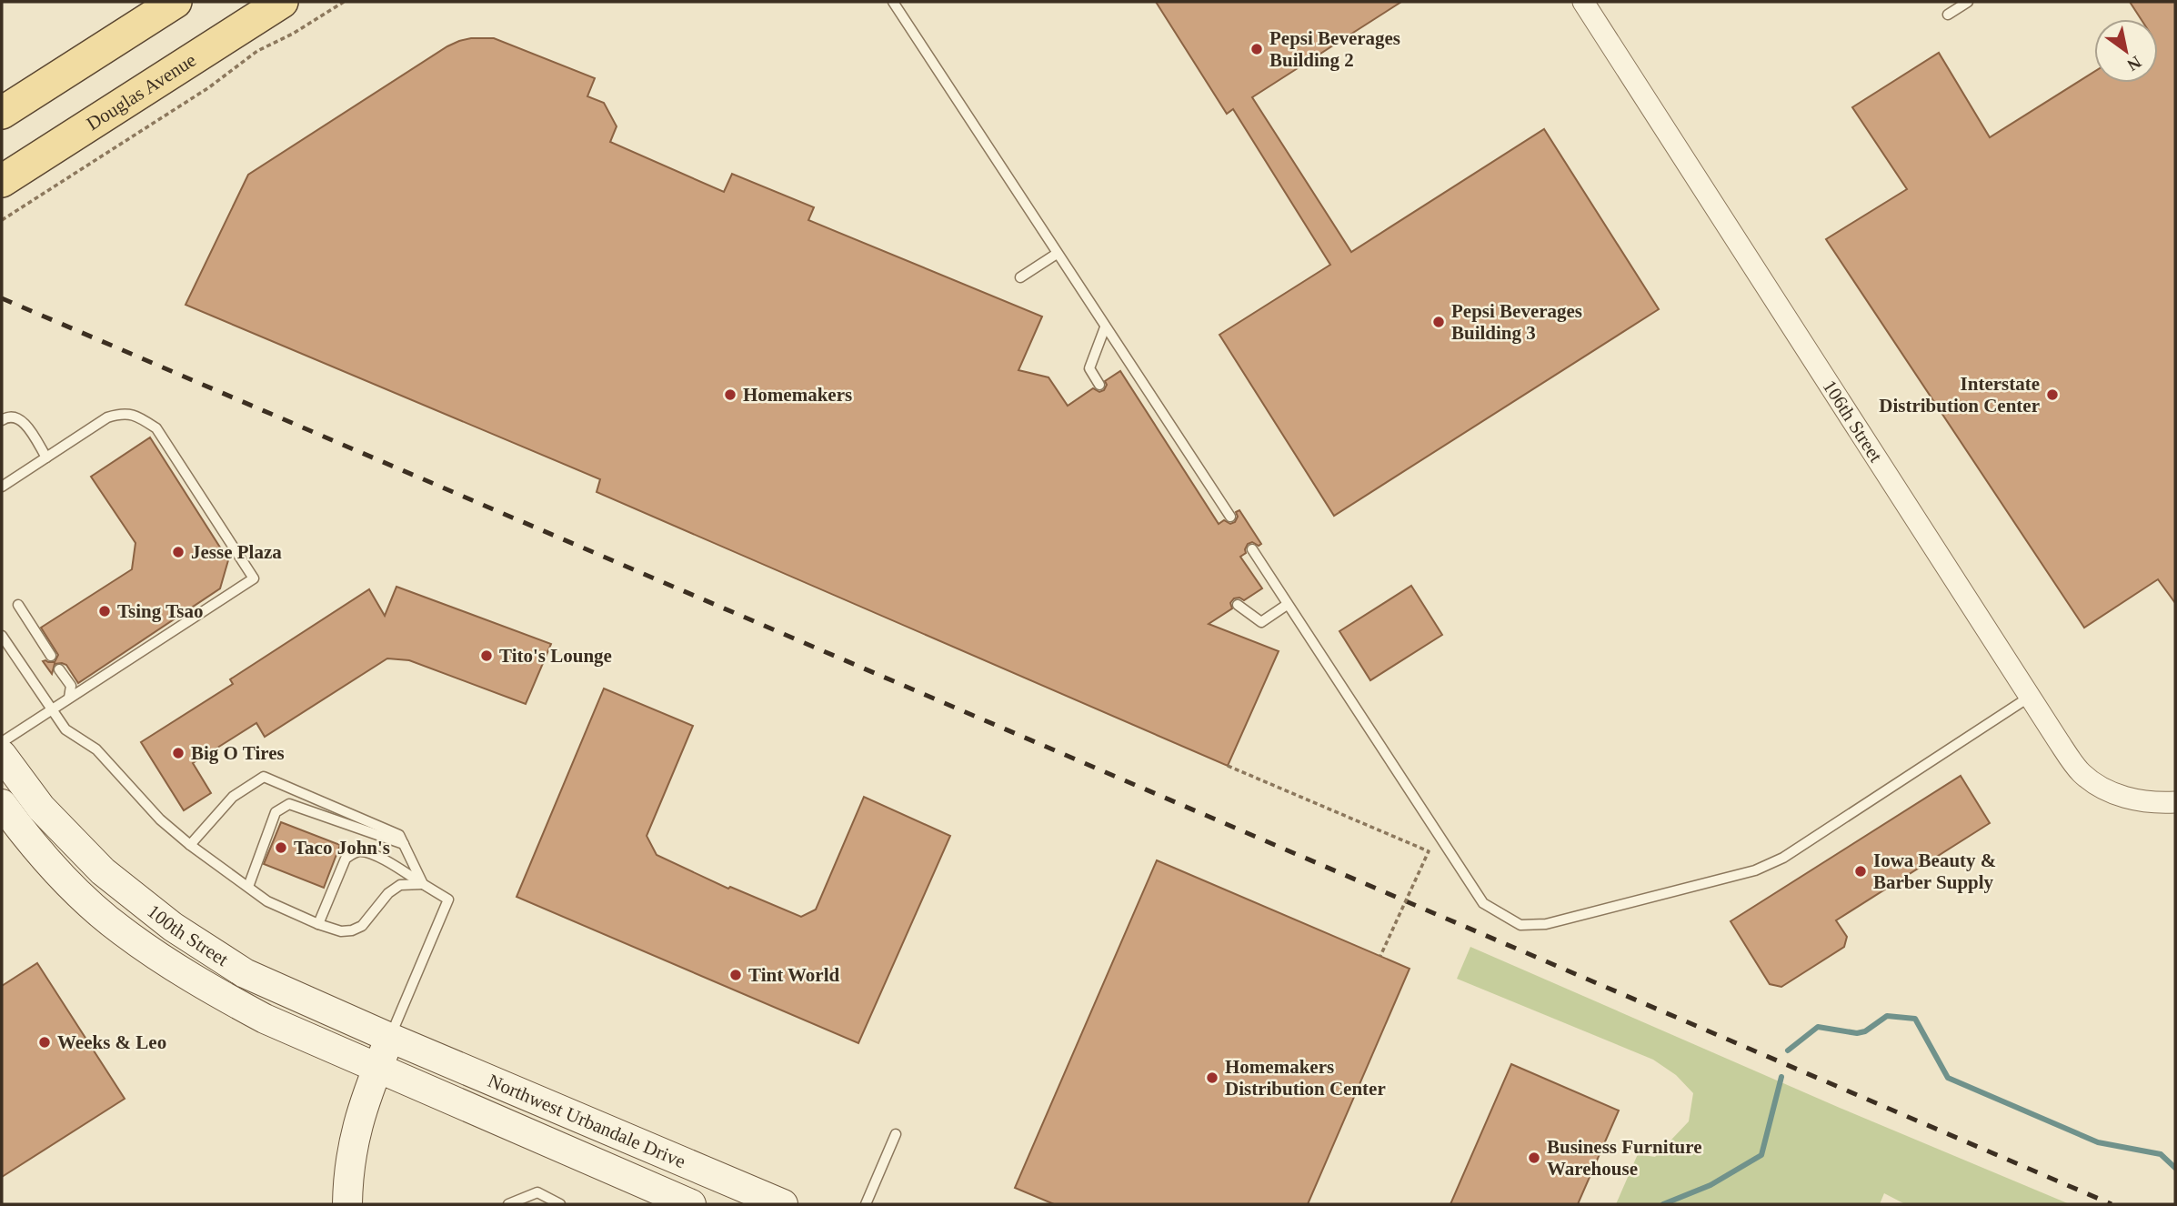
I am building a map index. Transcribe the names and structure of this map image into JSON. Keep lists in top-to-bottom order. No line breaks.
{"streets":{"main road":["Douglas Avenue","100th Street","Northwest Urbandale Drive"],"street":["106th Street"]},"crossings":[["100th Street","Northwest Urbandale Drive"]],"places":["Pepsi Beverages Building 2","Pepsi Beverages Building 3","Homemakers","Interstate Distribution Center","Jesse Plaza","Tsing Tsao","Tito's Lounge","Big O Tires","Taco John's","Iowa Beauty & Barber Supply","Tint World","Weeks & Leo","Homemakers Distribution Center","Business Furniture Warehouse"],"north":"bottom right"}
